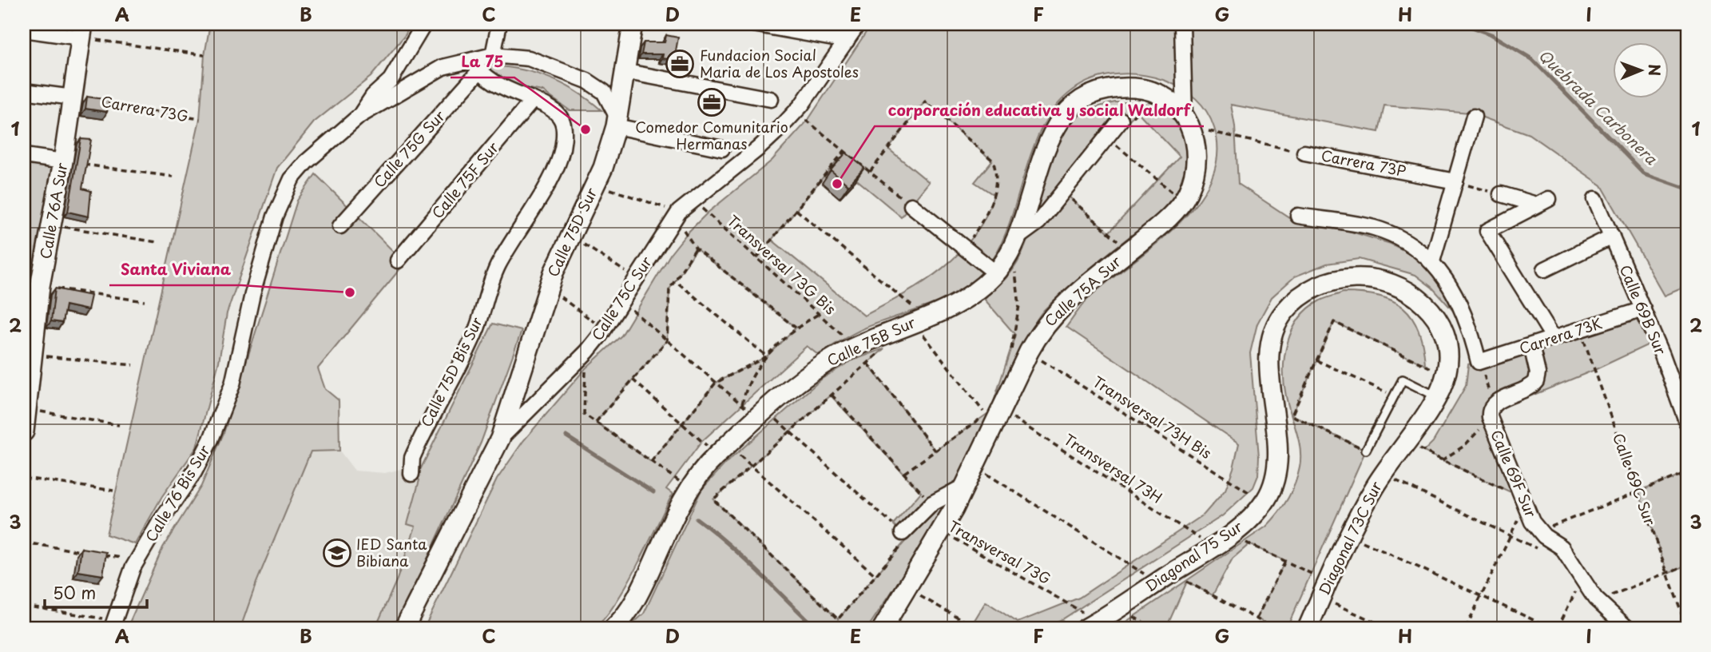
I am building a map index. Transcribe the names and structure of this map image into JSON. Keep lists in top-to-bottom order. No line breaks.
{"streets":{"street":["Calle 75G Sur","Carrera 73P","Calle 75F Sur","Calle 76A Sur","Calle 75D Sur","Calle 75A Sur","Calle 75C Sur","Calle 69B Sur","Carrera 73K","Calle 75B Sur","Calle 75D Bis Sur","Calle 69F Sur","Calle 76 Bis Sur","Diagonal 73C Sur","Diagonal 75 Sur"],"path":["Carrera 73G","Transversal 73G Bis","Transversal 73H Bis","Transversal 73H","Calle 69C Sur","Transversal 73G"]},"crossings":[["Carrera 73G","Calle 76A Sur"],["Carrera 73P","Calle 75A Sur"],["Carrera 73P","Calle 75B Sur"],["Calle 75F Sur","Calle 75D Bis Sur"],["Calle 75D Sur","Calle 75C Sur"],["Transversal 73G Bis","Calle 75C Sur"],["Transversal 73G Bis","Calle 75B Sur"],["Calle 75A Sur","Calle 75B Sur"],["Calle 75A Sur","Transversal 73H Bis"],["Calle 75A Sur","Transversal 73H"],["Calle 75A Sur","Transversal 73G"],["Calle 69B Sur","Carrera 73K"],["Carrera 73K","Calle 69F Sur"],["Carrera 73K","Calle 69C Sur"],["Calle 75B Sur","Transversal 73H"],["Transversal 73H Bis","Diagonal 75 Sur"],["Transversal 73H","Diagonal 75 Sur"],["Transversal 73G","Diagonal 75 Sur"]],"water":["Quebrada Carbonera"],"places":{"office":["Fundacion Social Maria de Los Apostoles","Comedor Comunitario Hermanas"],"other":["La 75","corporación educativa y social Waldorf","Santa Viviana"],"school or university":["IED Santa Bibiana"]},"scale_bar":"50 m","north":"right","grid":{"columns":["A","B","C","D","E","F","G","H","I"],"rows":["1","2","3"]}}
